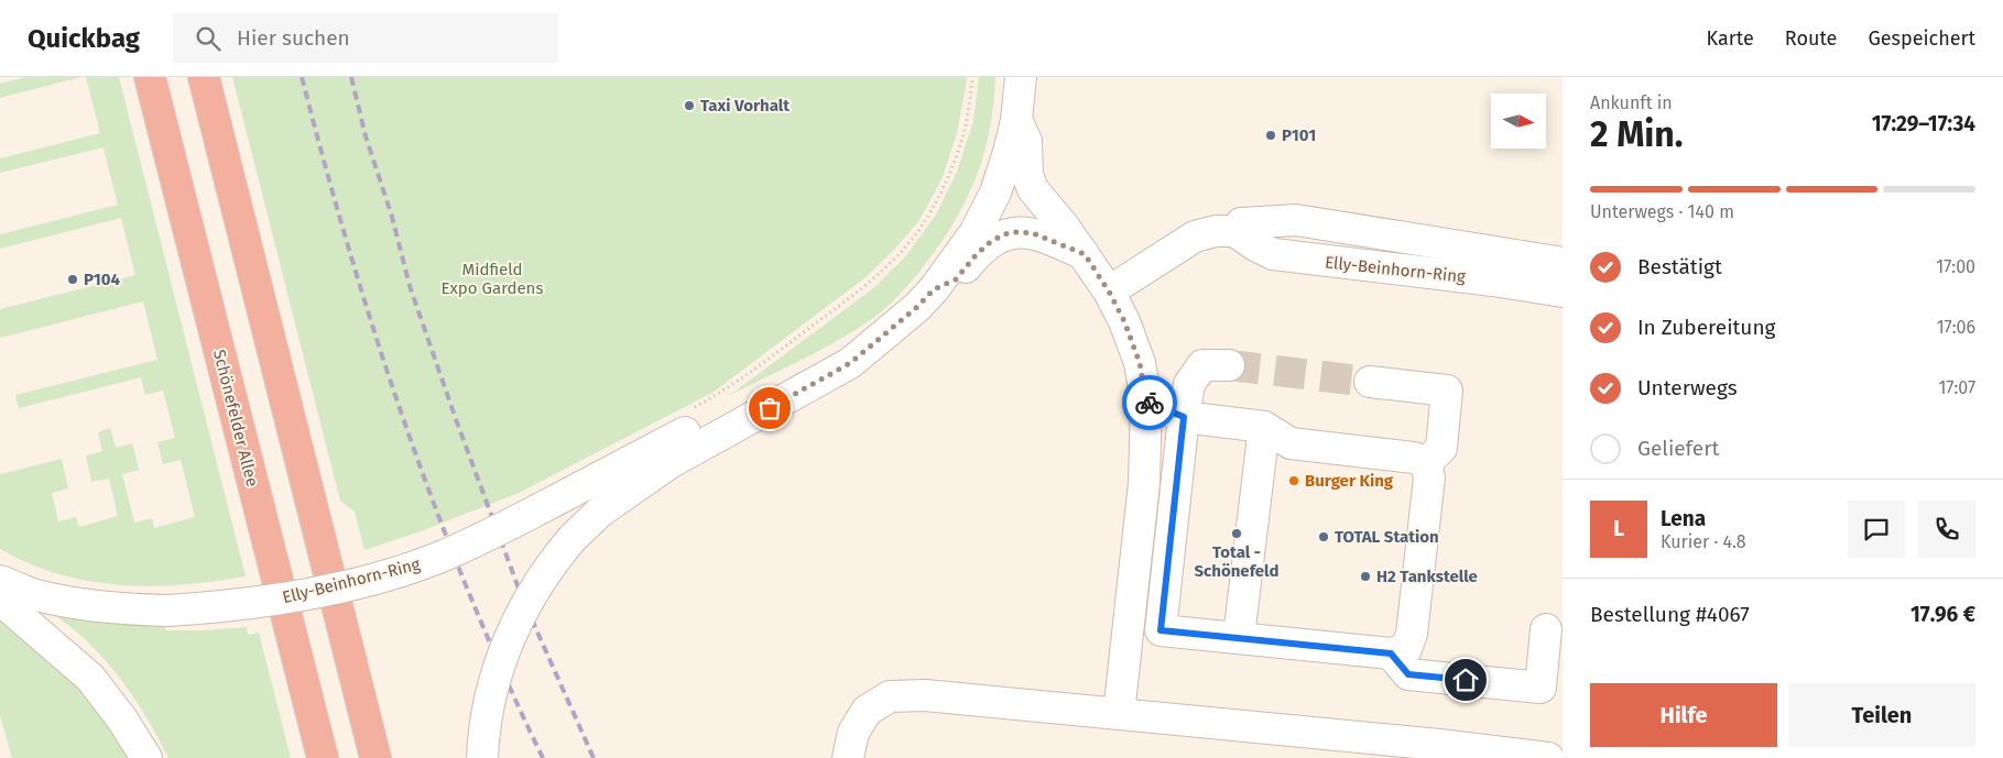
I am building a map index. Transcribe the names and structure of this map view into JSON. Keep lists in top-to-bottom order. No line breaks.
{"streets":{"highway":["Schönefelder Allee"],"street":["Elly-Beinhorn-Ring"]},"parks":["Midfield Expo Gardens"],"places":["Taxi Vorhalt","P101","P104","Burger King","Total - Schönefeld","TOTAL Station","H2 Tankstelle"],"north":"right","page":{"header":"Quickbag","search":"Hier suchen","nav":["Karte","Route","Gespeichert"],"heading":["2 Min.","Ankunft in","17:29–17:34"],"panel":["Lena","Kurier · 4.8","Bestellung #4067","17.96 €"],"bar":"Unterwegs · 140 m","list":[["Bestätigt","17:00"],["In Zubereitung","17:06"],["Unterwegs","17:07"],"Geliefert"],"round":"L","buttons":["Hilfe","Teilen"]}}
